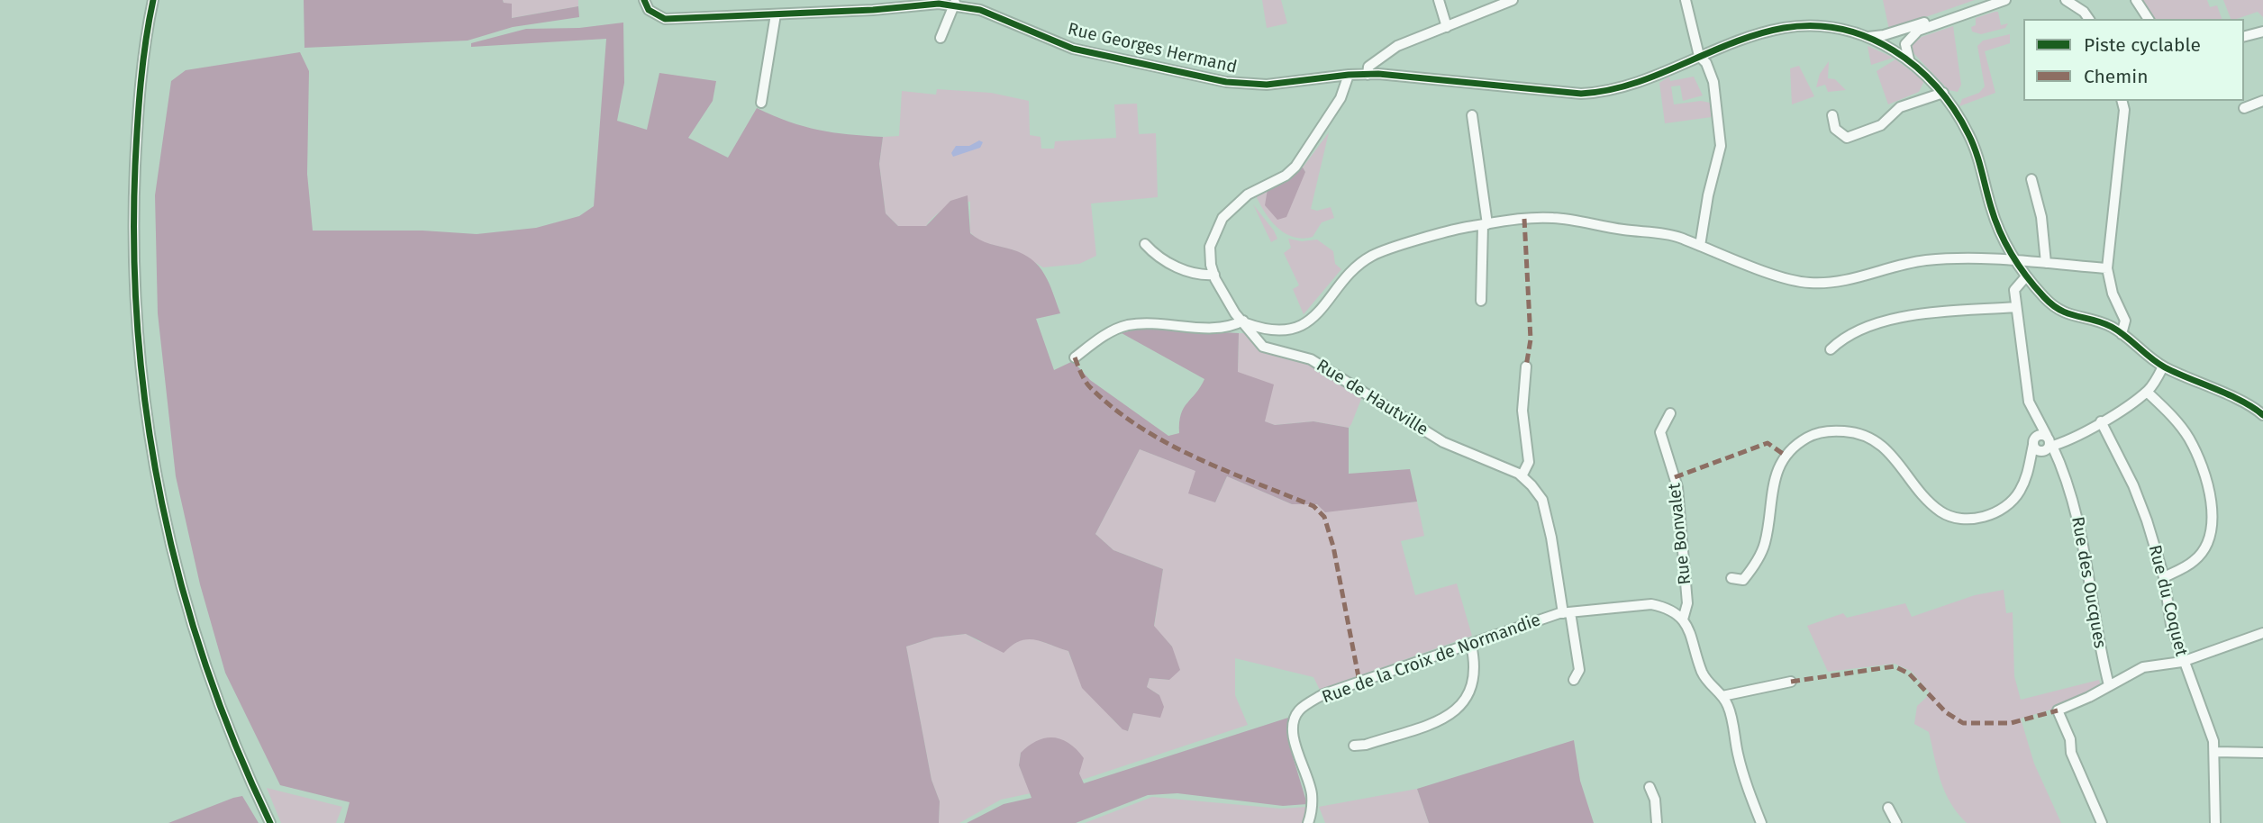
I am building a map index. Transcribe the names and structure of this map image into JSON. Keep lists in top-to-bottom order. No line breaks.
{"streets":{"street":["Rue Georges Hermand","Rue de Hautville","Rue Bonvalet","Rue des Oucques","Rue du Coquet","Rue de la Croix de Normandie"]},"crossings":[["Rue Georges Hermand","Rue de Hautville"],["Rue Georges Hermand","Rue des Oucques"],["Rue de Hautville","Rue de la Croix de Normandie"],["Rue Bonvalet","Rue de la Croix de Normandie"]],"legend":["Piste cyclable","Chemin"]}
